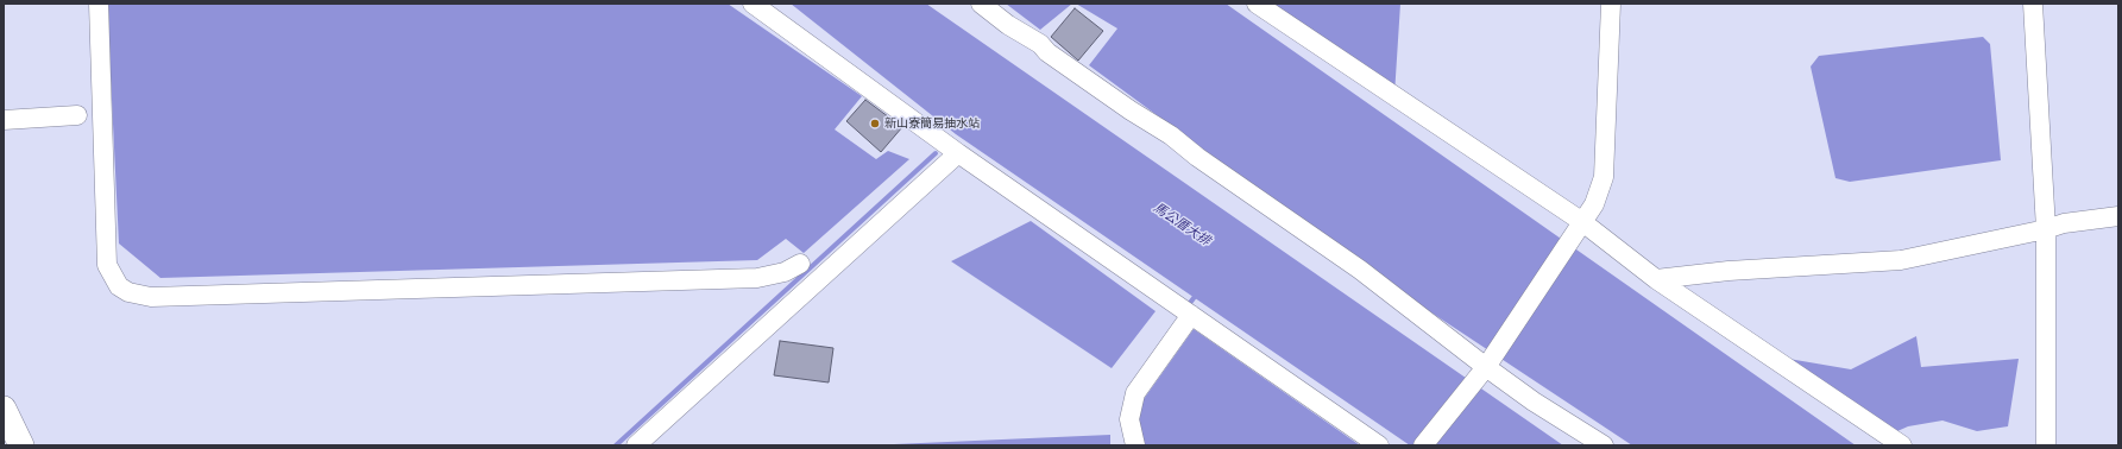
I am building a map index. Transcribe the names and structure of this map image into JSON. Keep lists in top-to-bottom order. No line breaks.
{"water":["馬公厝大排"],"places":["新山寮簡易抽水站"]}
